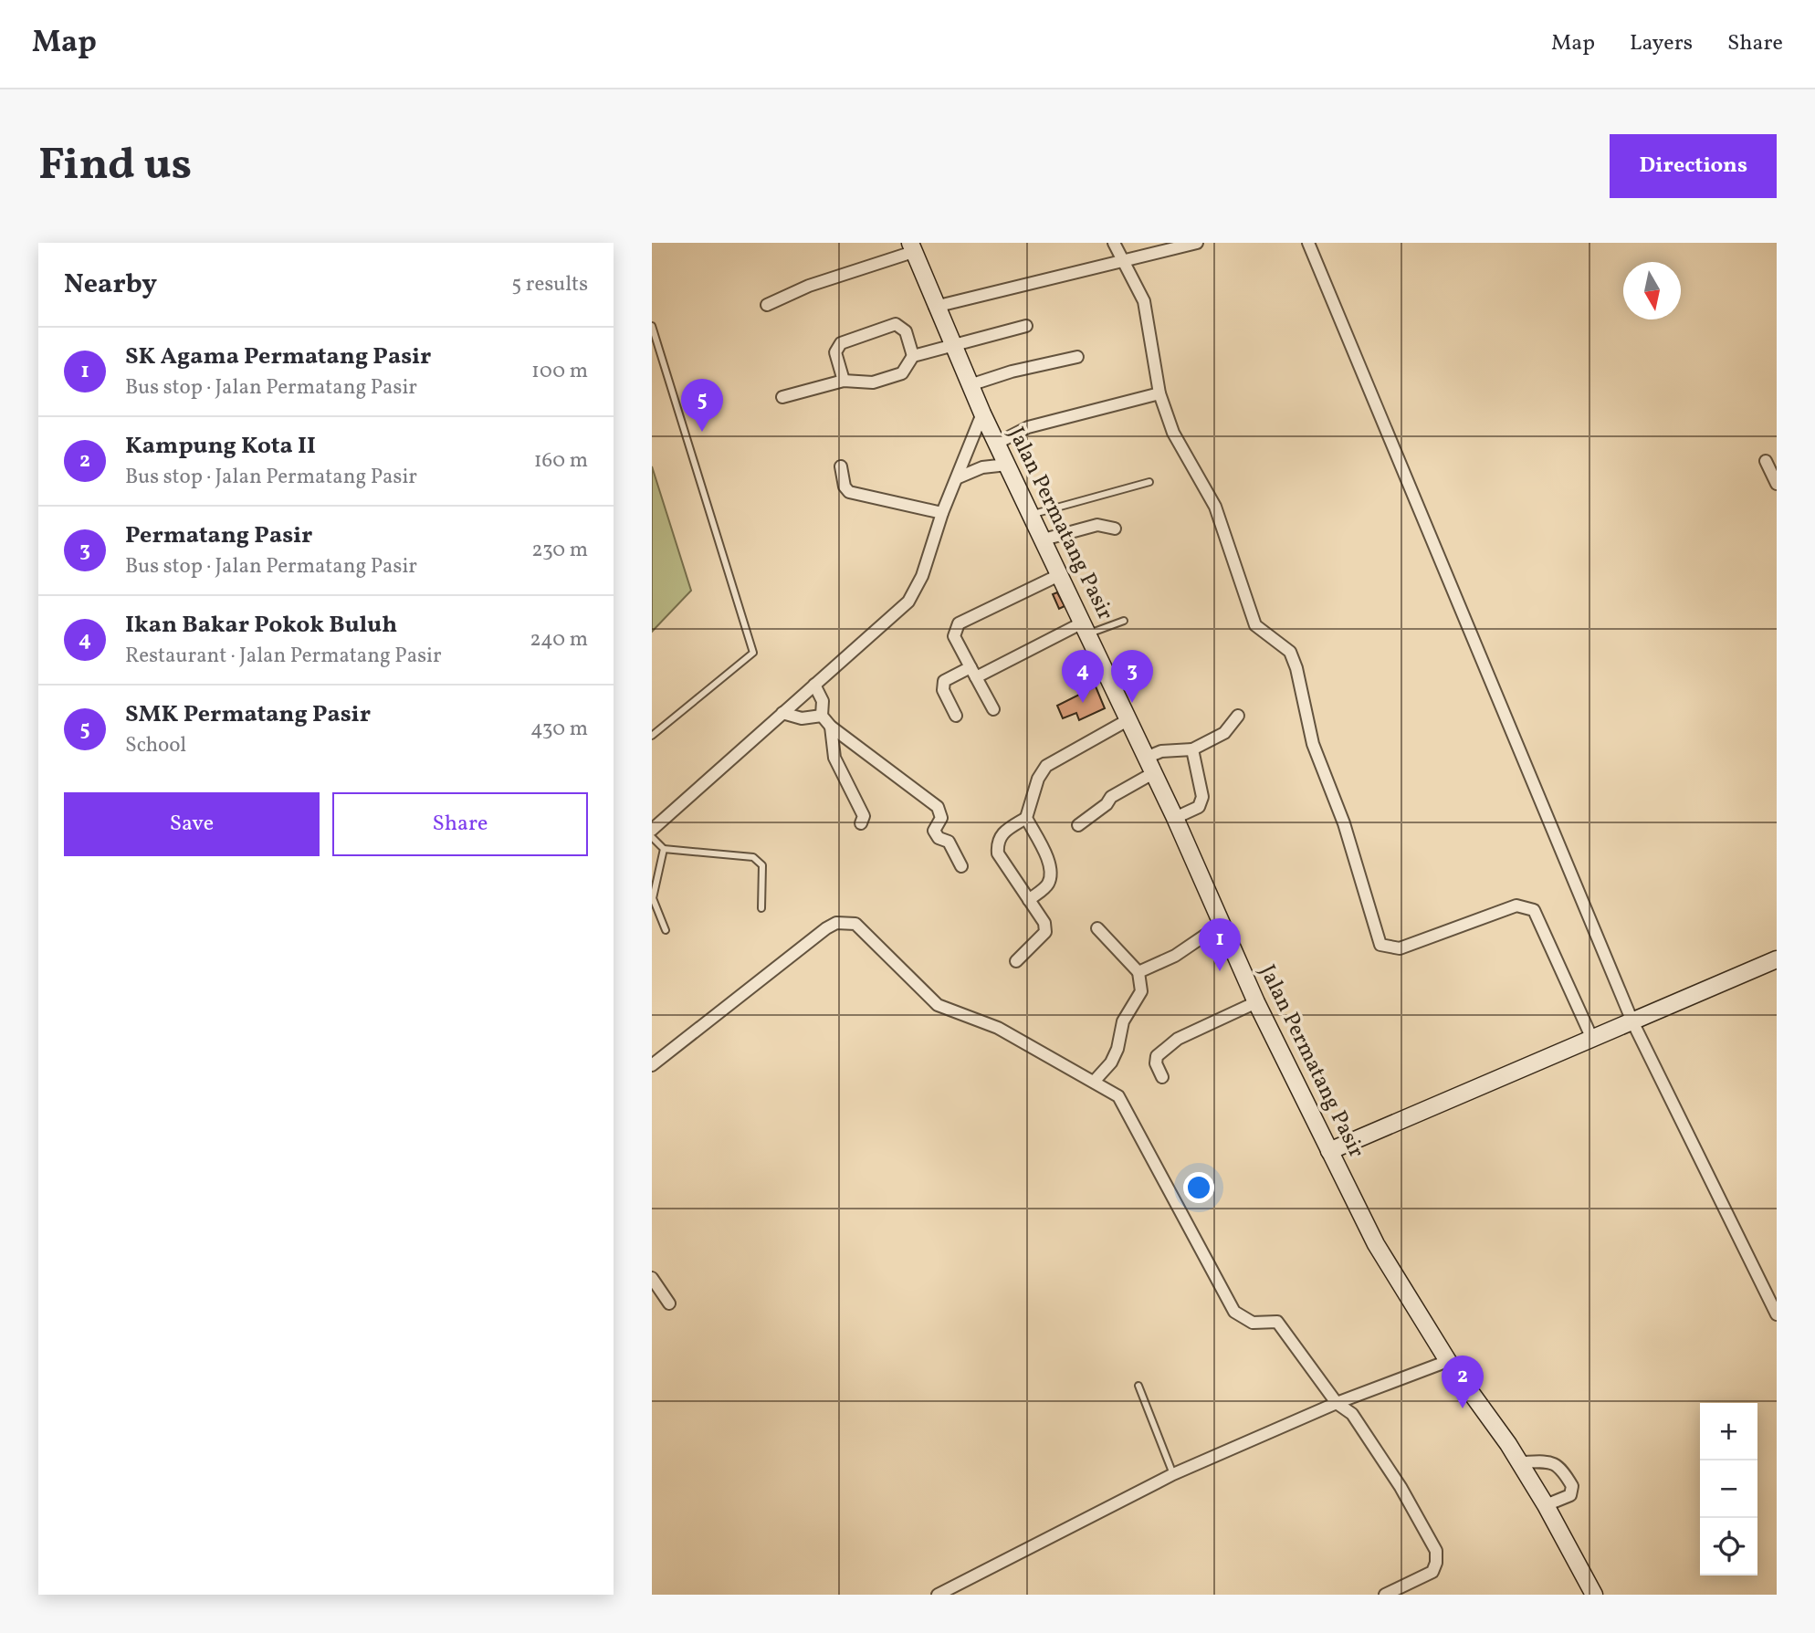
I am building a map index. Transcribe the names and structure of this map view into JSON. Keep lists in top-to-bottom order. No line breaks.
{"streets":{"main road":["Jalan Permatang Pasir"]},"north":"bottom","page":{"header":"Map","nav":["Map","Layers","Share"],"buttons":["Directions",["Save","Share"]],"title":"Find us","heading":["Nearby","5 results"],"list":[{"mark":"1","name":"SK Agama Permatang Pasir","note":"Bus stop · Jalan Permatang Pasir","value":"100 m"},{"mark":"2","name":"Kampung Kota II","note":"Bus stop · Jalan Permatang Pasir","value":"160 m"},{"mark":"3","name":"Permatang Pasir","note":"Bus stop · Jalan Permatang Pasir","value":"230 m"},{"mark":"4","name":"Ikan Bakar Pokok Buluh","note":"Restaurant · Jalan Permatang Pasir","value":"240 m"},{"mark":"5","name":"SMK Permatang Pasir","note":"School","value":"430 m"}],"pins":["5","3","4","1","2"],"map_buttons":["+","−"]}}
